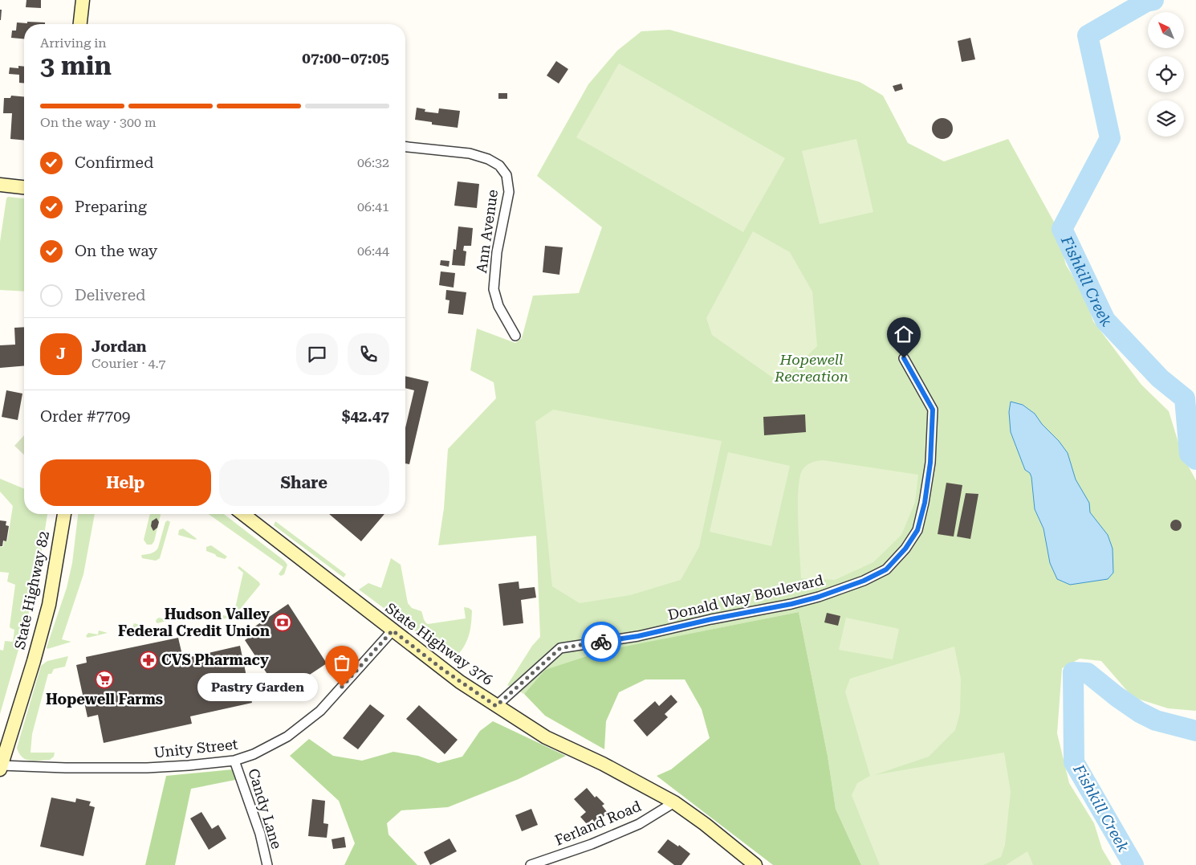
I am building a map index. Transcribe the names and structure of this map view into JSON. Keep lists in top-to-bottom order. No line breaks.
{"streets":{"main road":["State Highway 82","State Highway 376"],"street":["Ann Avenue","Donald Way Boulevard","Unity Street","Candy Lane","Ferland Road"]},"crossings":[["State Highway 82","Unity Street"],["Donald Way Boulevard","State Highway 376"],["State Highway 376","Unity Street"],["State Highway 376","Ferland Road"],["Unity Street","Candy Lane"]],"water":["Fishkill Creek"],"parks":["Hopewell Recreation"],"places":{"bank":["Hudson Valley Federal Credit Union"],"pharmacy":["CVS Pharmacy"],"supermarket":["Hopewell Farms"],"other":["Pastry Garden"]},"north":"top left","page":{"heading":["3 min","Arriving in","07:00–07:05"],"panel":["Jordan","Courier · 4.7","Order #7709","$42.47"],"bar":"On the way · 300 m","list":[["Confirmed","06:32"],["Preparing","06:41"],["On the way","06:44"],"Delivered"],"round":"J","buttons":["Help","Share"],"bubble":"Pastry Garden"}}
